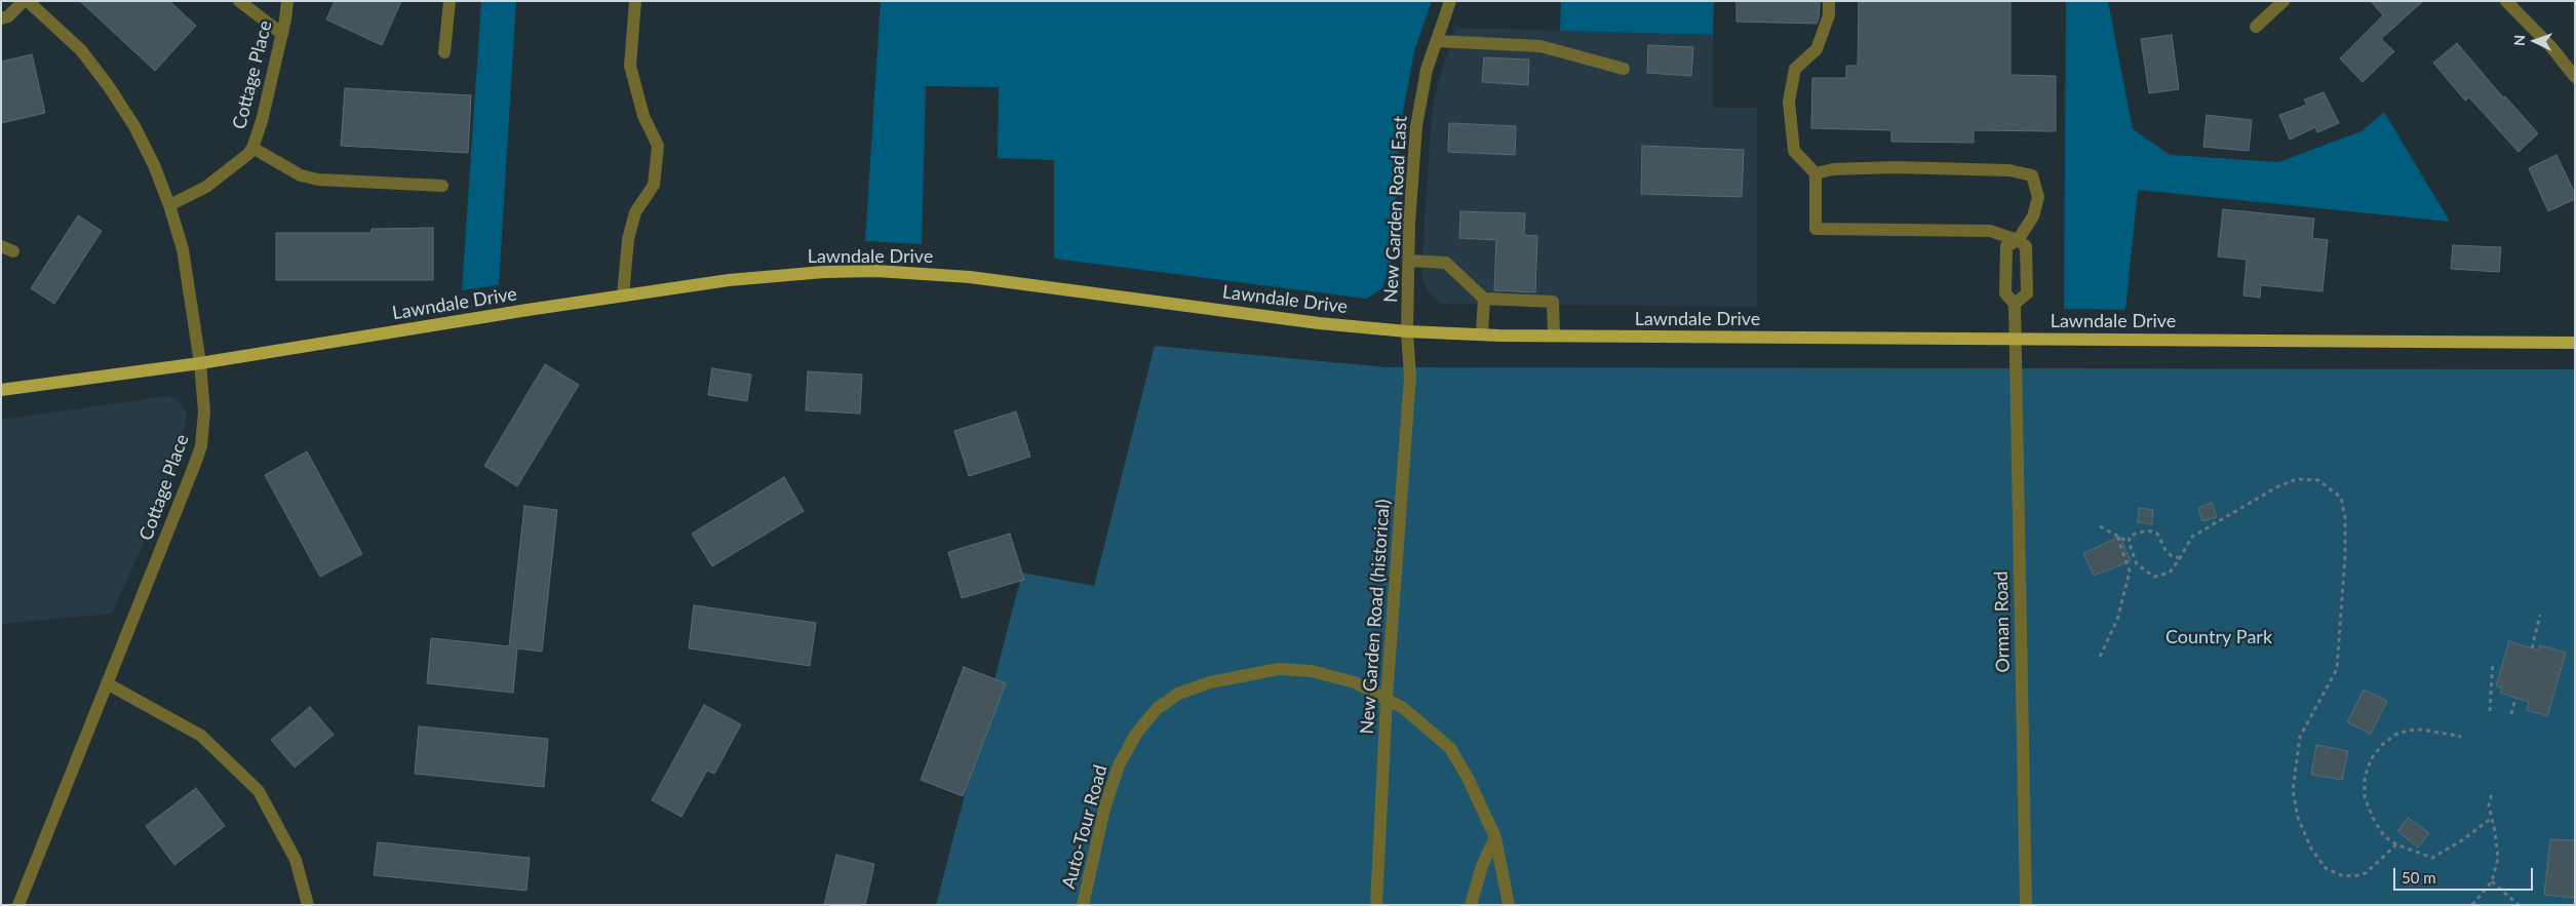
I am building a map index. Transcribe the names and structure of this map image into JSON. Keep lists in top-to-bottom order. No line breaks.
{"streets":{"main road":["Lawndale Drive"],"street":["Cottage Place","New Garden Road East","New Garden Road (historical)","Orman Road","Auto-Tour Road"]},"crossings":[["Cottage Place","Lawndale Drive"],["New Garden Road East","Lawndale Drive"],["New Garden Road East","New Garden Road (historical)"],["Lawndale Drive","New Garden Road (historical)"],["Lawndale Drive","Orman Road"],["New Garden Road (historical)","Auto-Tour Road"]],"parks":["Country Park"],"scale_bar":"50 m","north":"left"}
